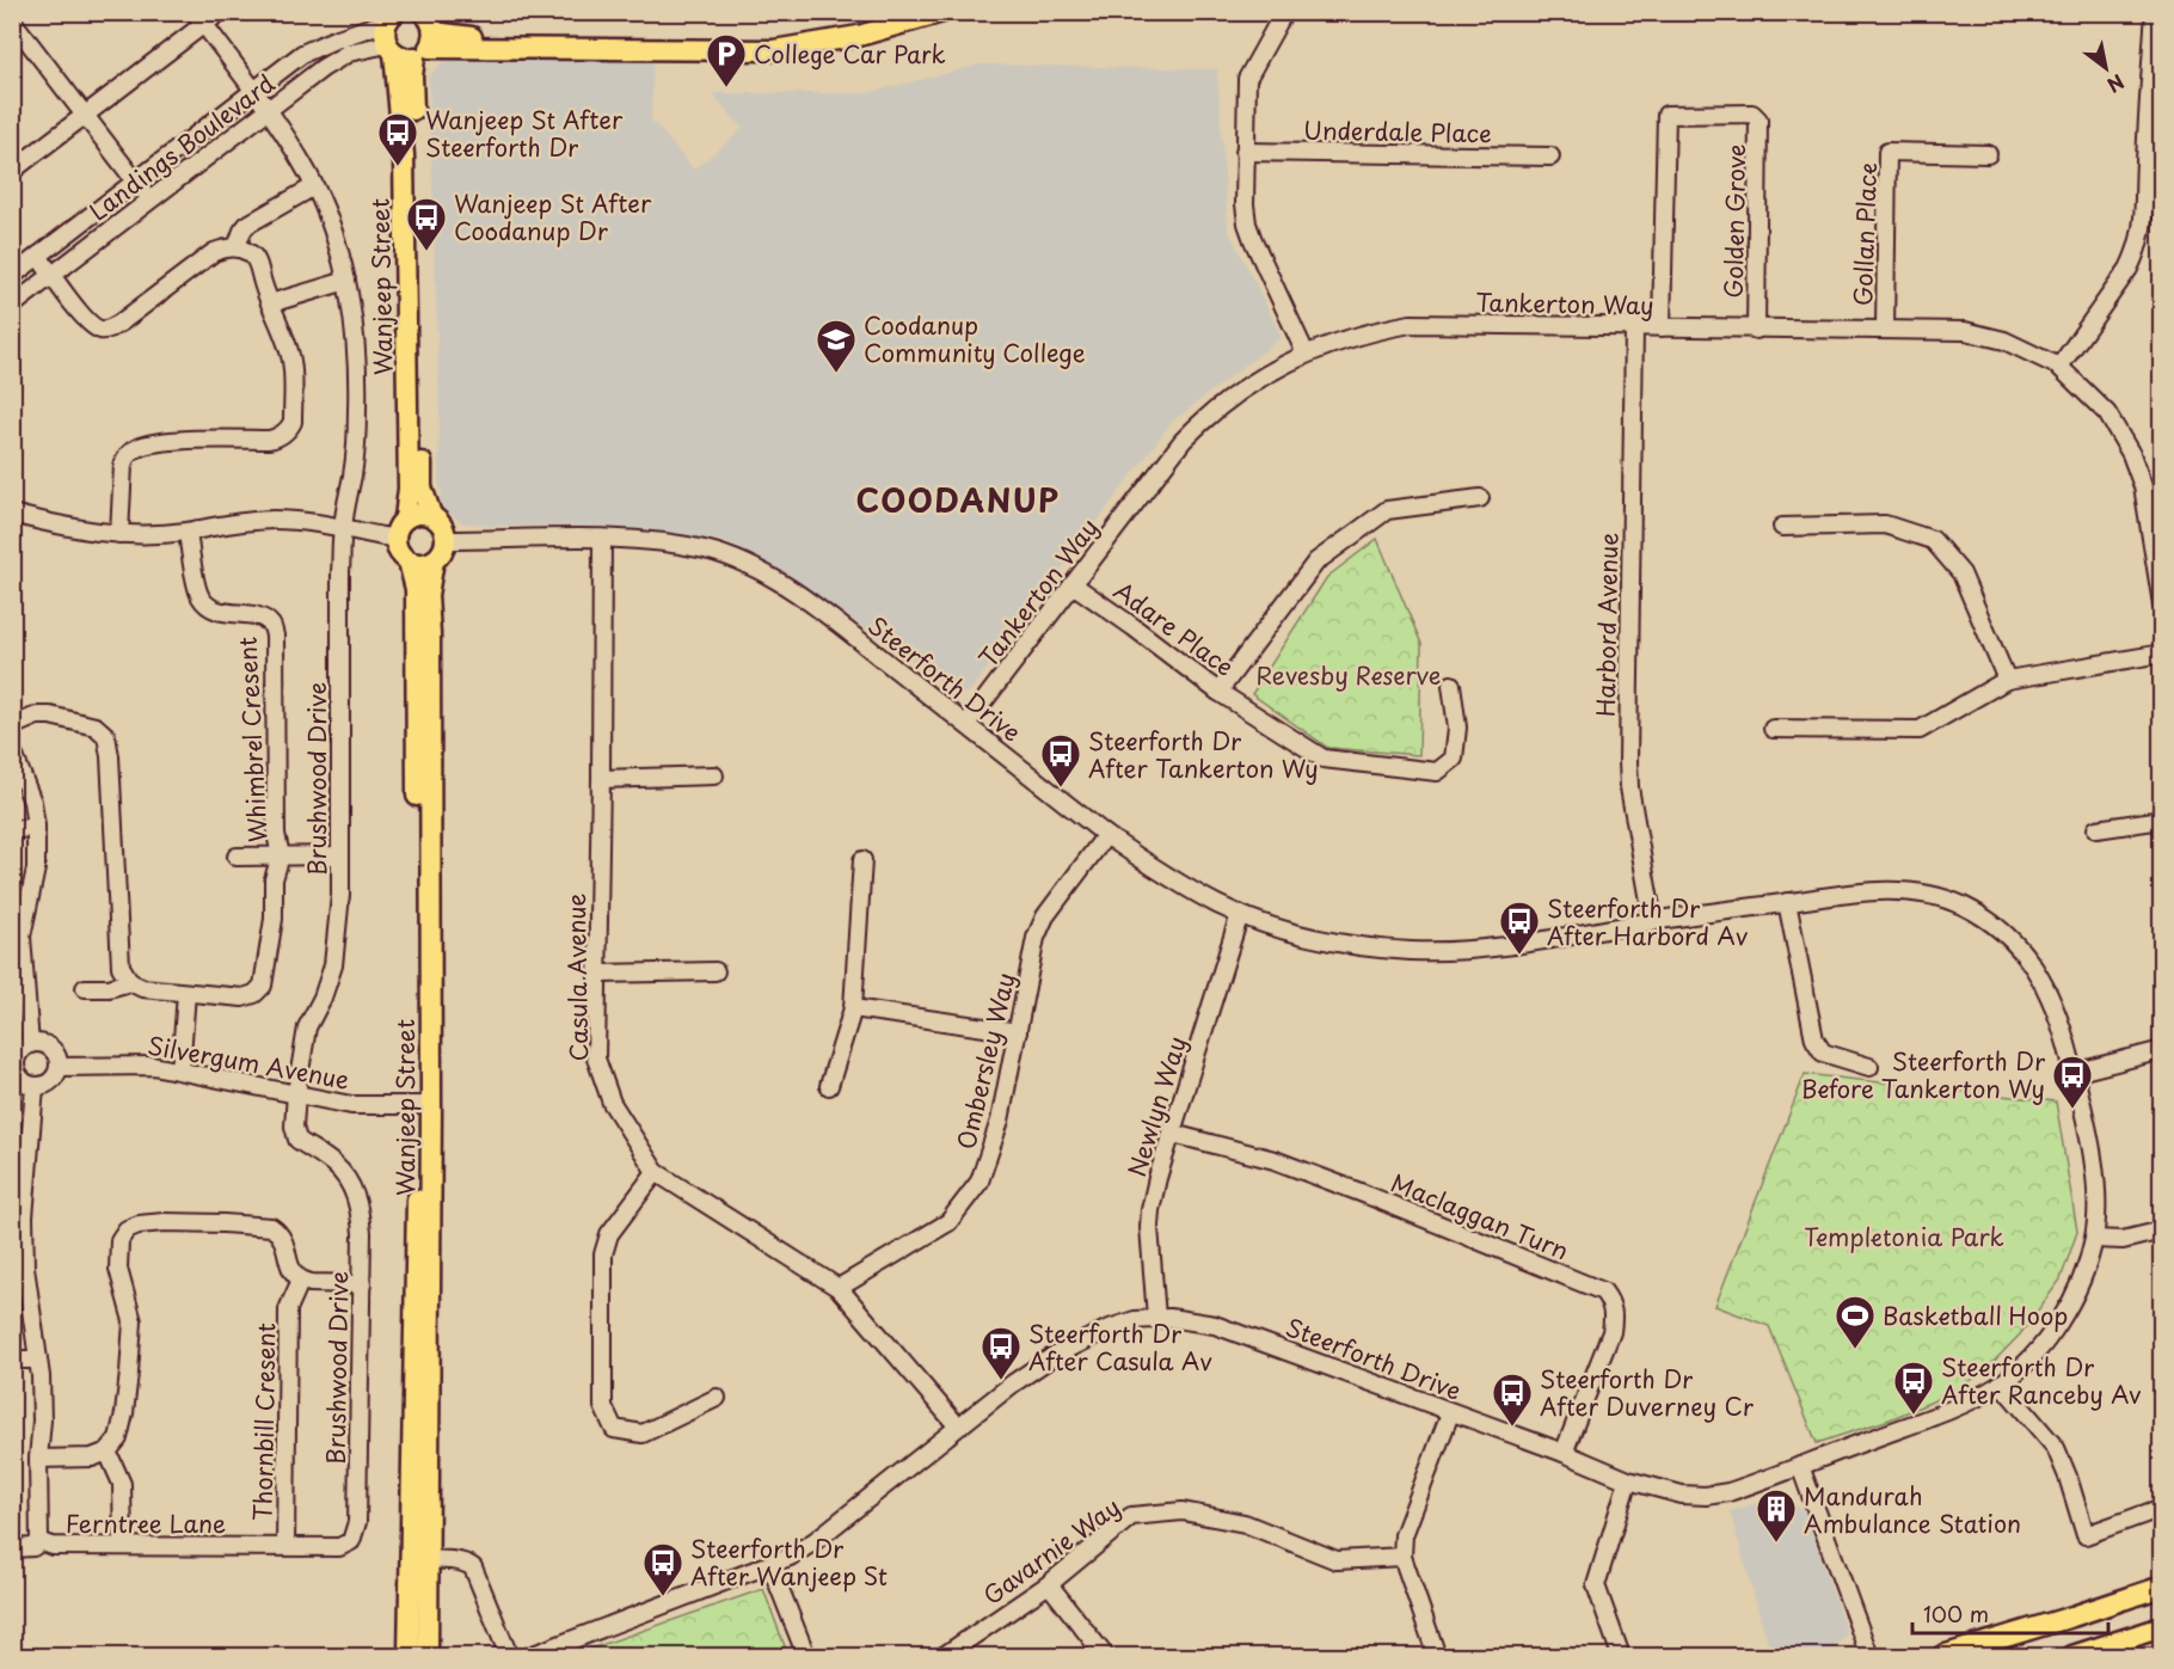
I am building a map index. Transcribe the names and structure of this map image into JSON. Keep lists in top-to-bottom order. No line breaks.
{"streets":{"main road":["Wanjeep Street"],"street":["Underdale Place","Landings Boulevard","Golden Grove","Gollan Place","Tankerton Way","Harbord Avenue","Adare Place","Steerforth Drive","Whimbrel Cresent","Brushwood Drive","Casula Avenue","Ombersley Way","Silvergum Avenue","Newlyn Way","Maclaggan Turn","Thornbill Cresent","Ferntree Lane","Gavarnie Way"]},"crossings":[["Landings Boulevard","Wanjeep Street"],["Landings Boulevard","Brushwood Drive"],["Golden Grove","Tankerton Way"],["Gollan Place","Tankerton Way"],["Wanjeep Street","Steerforth Drive"],["Wanjeep Street","Silvergum Avenue"],["Tankerton Way","Harbord Avenue"],["Tankerton Way","Adare Place"],["Tankerton Way","Steerforth Drive"],["Harbord Avenue","Steerforth Drive"],["Steerforth Drive","Casula Avenue"],["Steerforth Drive","Ombersley Way"],["Steerforth Drive","Newlyn Way"],["Steerforth Drive","Maclaggan Turn"],["Brushwood Drive","Silvergum Avenue"],["Brushwood Drive","Ferntree Lane"],["Casula Avenue","Ombersley Way"],["Newlyn Way","Maclaggan Turn"],["Thornbill Cresent","Ferntree Lane"]],"districts":["COODANUP"],"parks":["Revesby Reserve","Templetonia Park"],"places":{"parking":["College Car Park"],"bus stop":["Wanjeep St After Steerforth Dr","Wanjeep St After Coodanup Dr","Steerforth Dr After Tankerton Wy","Steerforth Dr After Harbord Av","Steerforth Dr Before Tankerton Wy","Steerforth Dr After Casula Av","Steerforth Dr After Ranceby Av","Steerforth Dr After Duverney Cr","Steerforth Dr After Wanjeep St"],"school or university":["Coodanup Community College"],"sports":["Basketball Hoop"],"building":["Mandurah Ambulance Station"]},"scale_bar":"100 m","north":"bottom right"}
